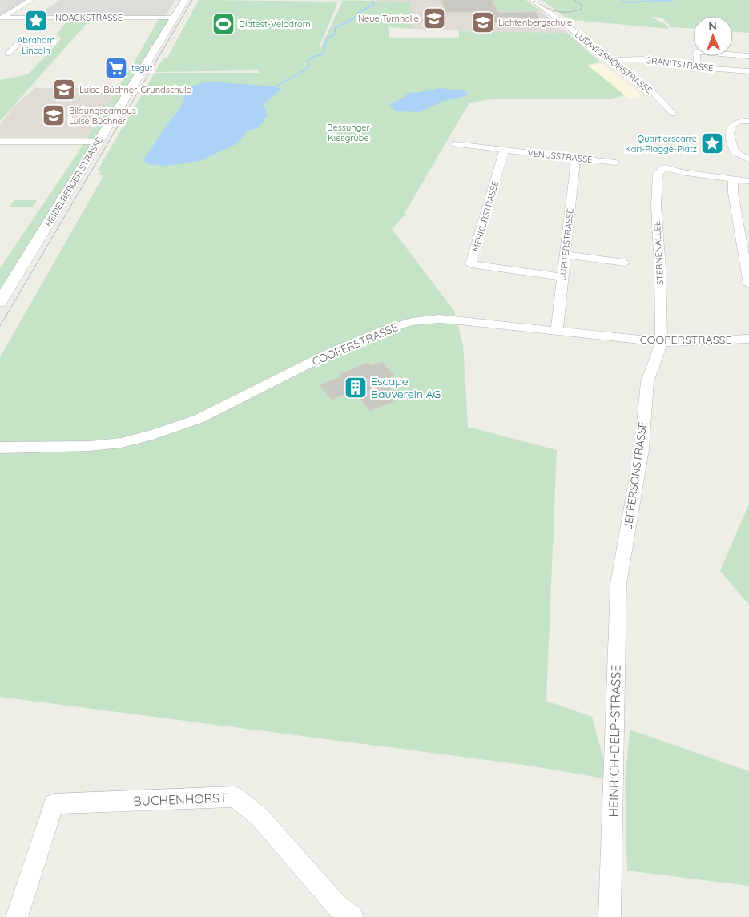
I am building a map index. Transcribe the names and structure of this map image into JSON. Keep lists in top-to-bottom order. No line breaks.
{"streets":{"street":["NOACKSTRASSE","LUDWIGSHÖHSTRASSE","GRANITSTRASSE","VENUSSTRASSE","HEIDELBERGER STRASSE","MERKURSTRASSE","JUPITERSTRASSE","STERNENALLEE","COOPERSTRASSE","JEFFERSONSTRASSE","HEINRICH-DELP-STRASSE","BUCHENHORST"]},"crossings":[["NOACKSTRASSE","HEIDELBERGER STRASSE"],["LUDWIGSHÖHSTRASSE","GRANITSTRASSE"],["VENUSSTRASSE","MERKURSTRASSE"],["VENUSSTRASSE","JUPITERSTRASSE"],["MERKURSTRASSE","JUPITERSTRASSE"],["JUPITERSTRASSE","COOPERSTRASSE"],["STERNENALLEE","COOPERSTRASSE"],["STERNENALLEE","JEFFERSONSTRASSE"],["COOPERSTRASSE","JEFFERSONSTRASSE"],["JEFFERSONSTRASSE","HEINRICH-DELP-STRASSE"]],"parks":["Bessunger Kiesgrube"],"places":{"school or university":["Neue Turnhalle","Lichtenbergschule","Luise-Büchner-Grundschule","Bildungscampus Luise Büchner"],"place":["Abraham Lincoln","Quartierscarré Karl-Plagge-Platz"],"sports":["Diatest-Velodrom"],"supermarket":["tegut"],"building":["Escape Bauverein AG"]},"north":"top"}
